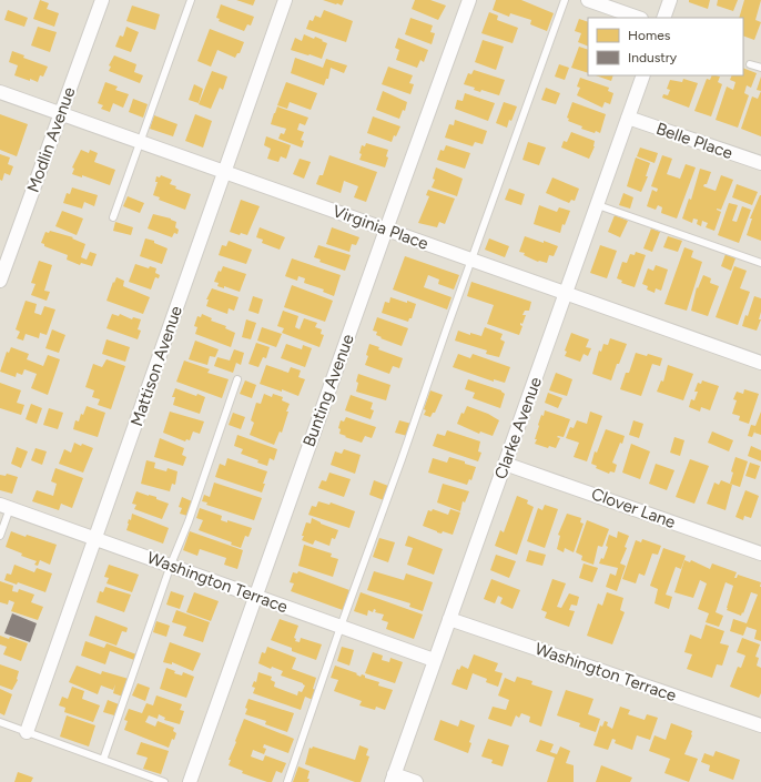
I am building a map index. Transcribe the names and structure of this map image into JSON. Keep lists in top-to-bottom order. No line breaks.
{"streets":{"street":["Modlin Avenue","Belle Place","Virginia Place","Mattison Avenue","Bunting Avenue","Clarke Avenue","Clover Lane","Washington Terrace"]},"crossings":[["Modlin Avenue","Virginia Place"],["Belle Place","Clarke Avenue"],["Virginia Place","Mattison Avenue"],["Virginia Place","Bunting Avenue"],["Virginia Place","Clarke Avenue"],["Mattison Avenue","Washington Terrace"],["Bunting Avenue","Washington Terrace"],["Clarke Avenue","Clover Lane"],["Clarke Avenue","Washington Terrace"]],"legend":["Homes","Industry"]}
